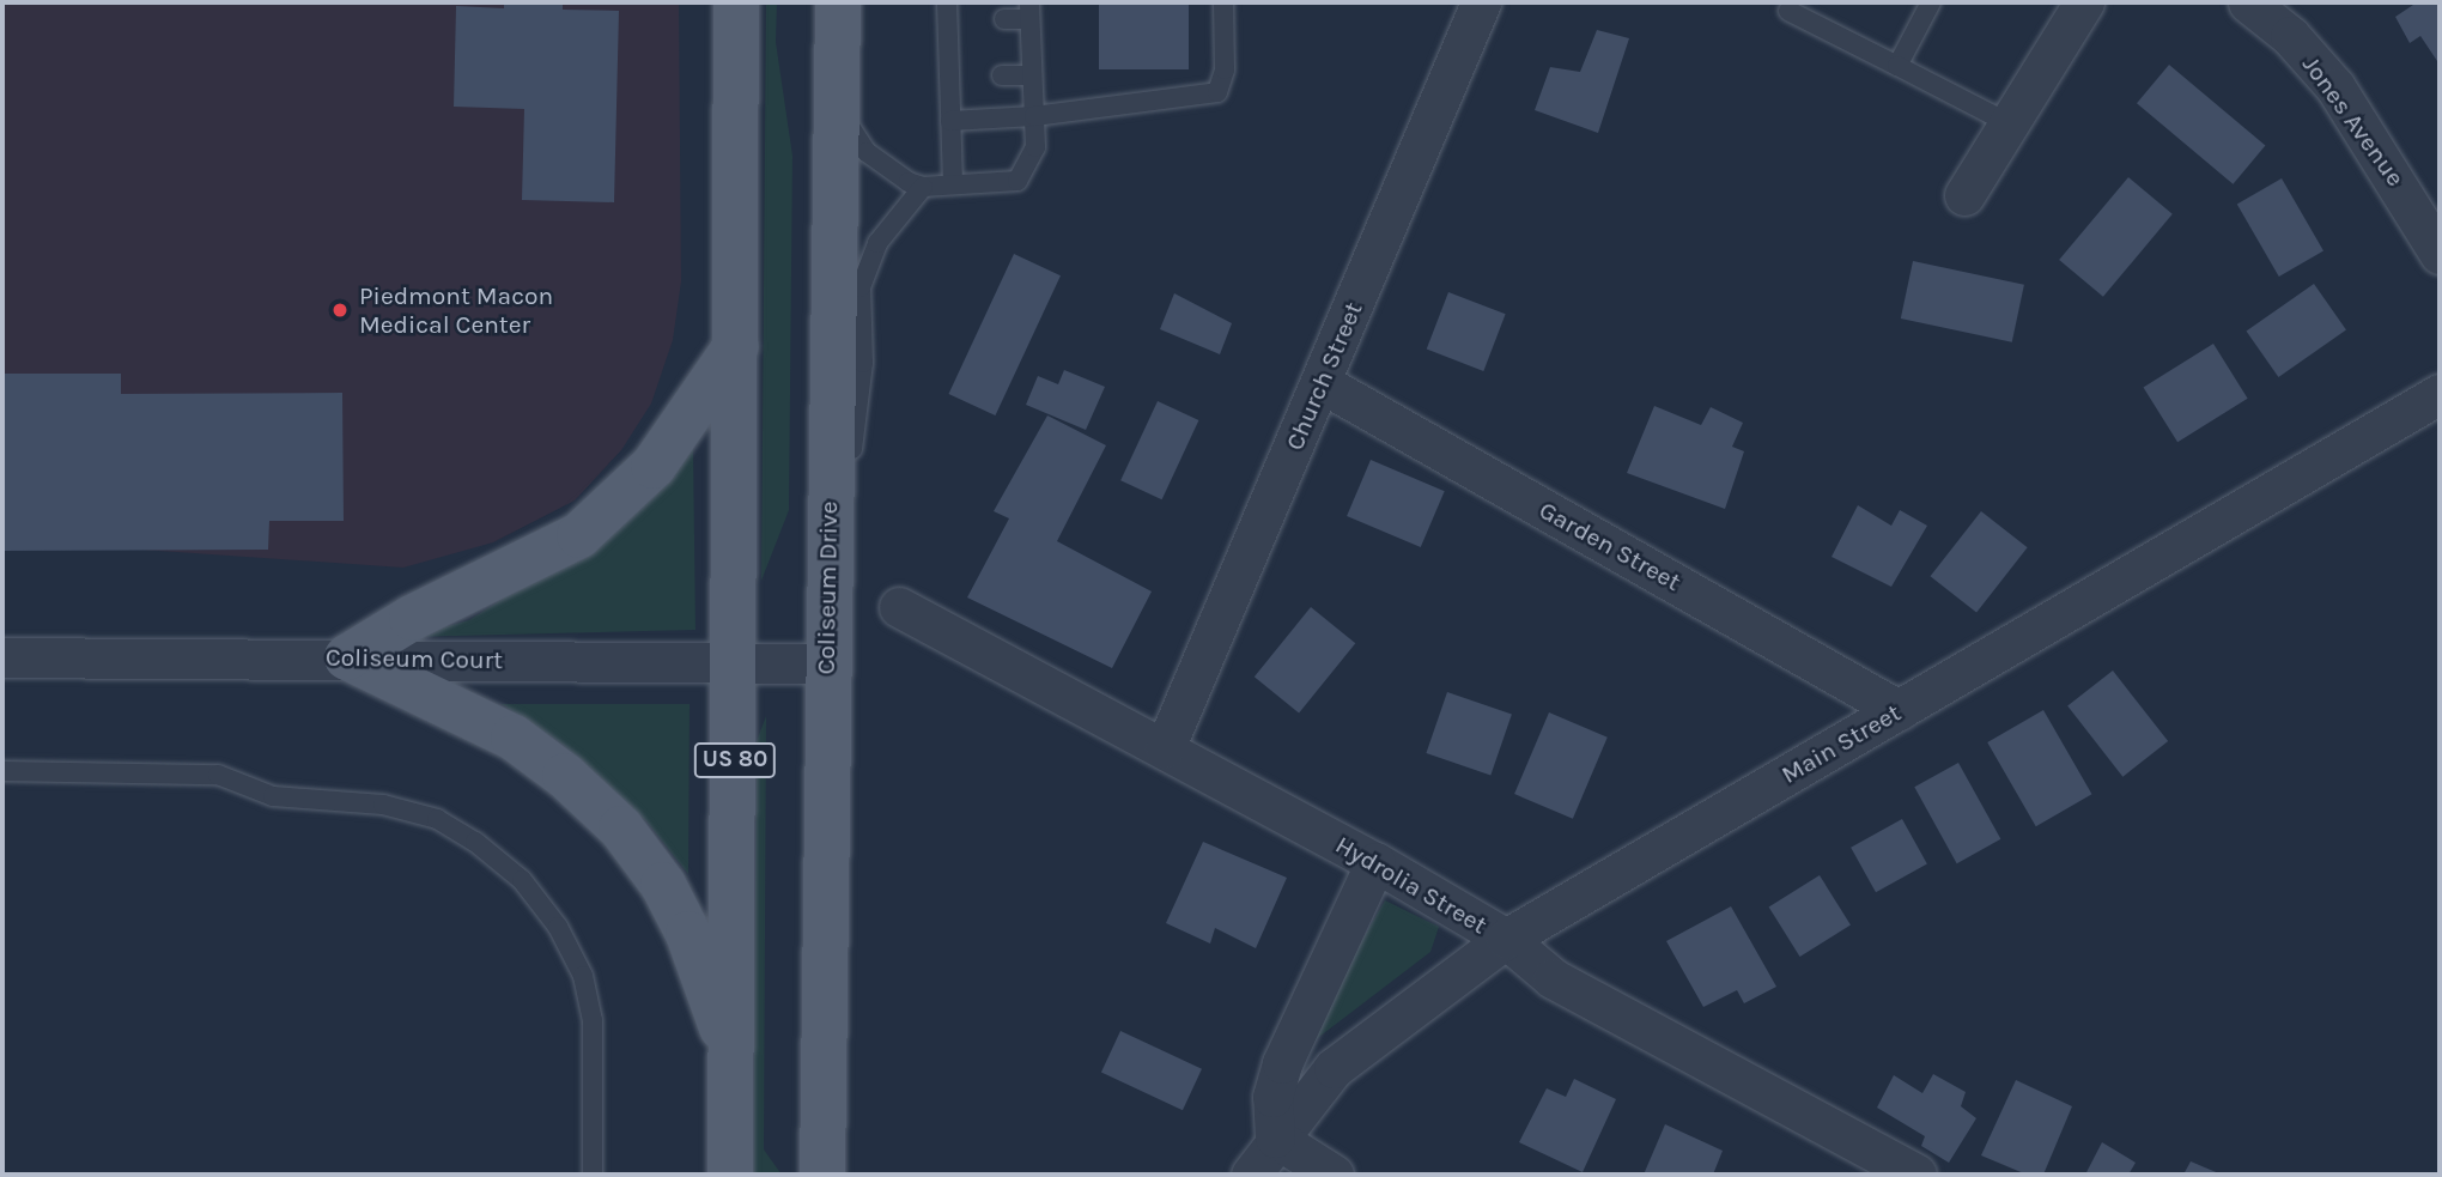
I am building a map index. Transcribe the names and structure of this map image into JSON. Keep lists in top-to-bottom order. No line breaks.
{"streets":{"main road":["Coliseum Drive","US 80"],"street":["Jones Avenue","Church Street","Garden Street","Coliseum Court","Main Street","Hydrolia Street"]},"crossings":[["Church Street","Garden Street"],["Church Street","Hydrolia Street"],["Garden Street","Main Street"],["Coliseum Drive","Coliseum Court"],["Coliseum Court","US 80"],["Main Street","Hydrolia Street"]],"places":["Piedmont Macon Medical Center"]}
